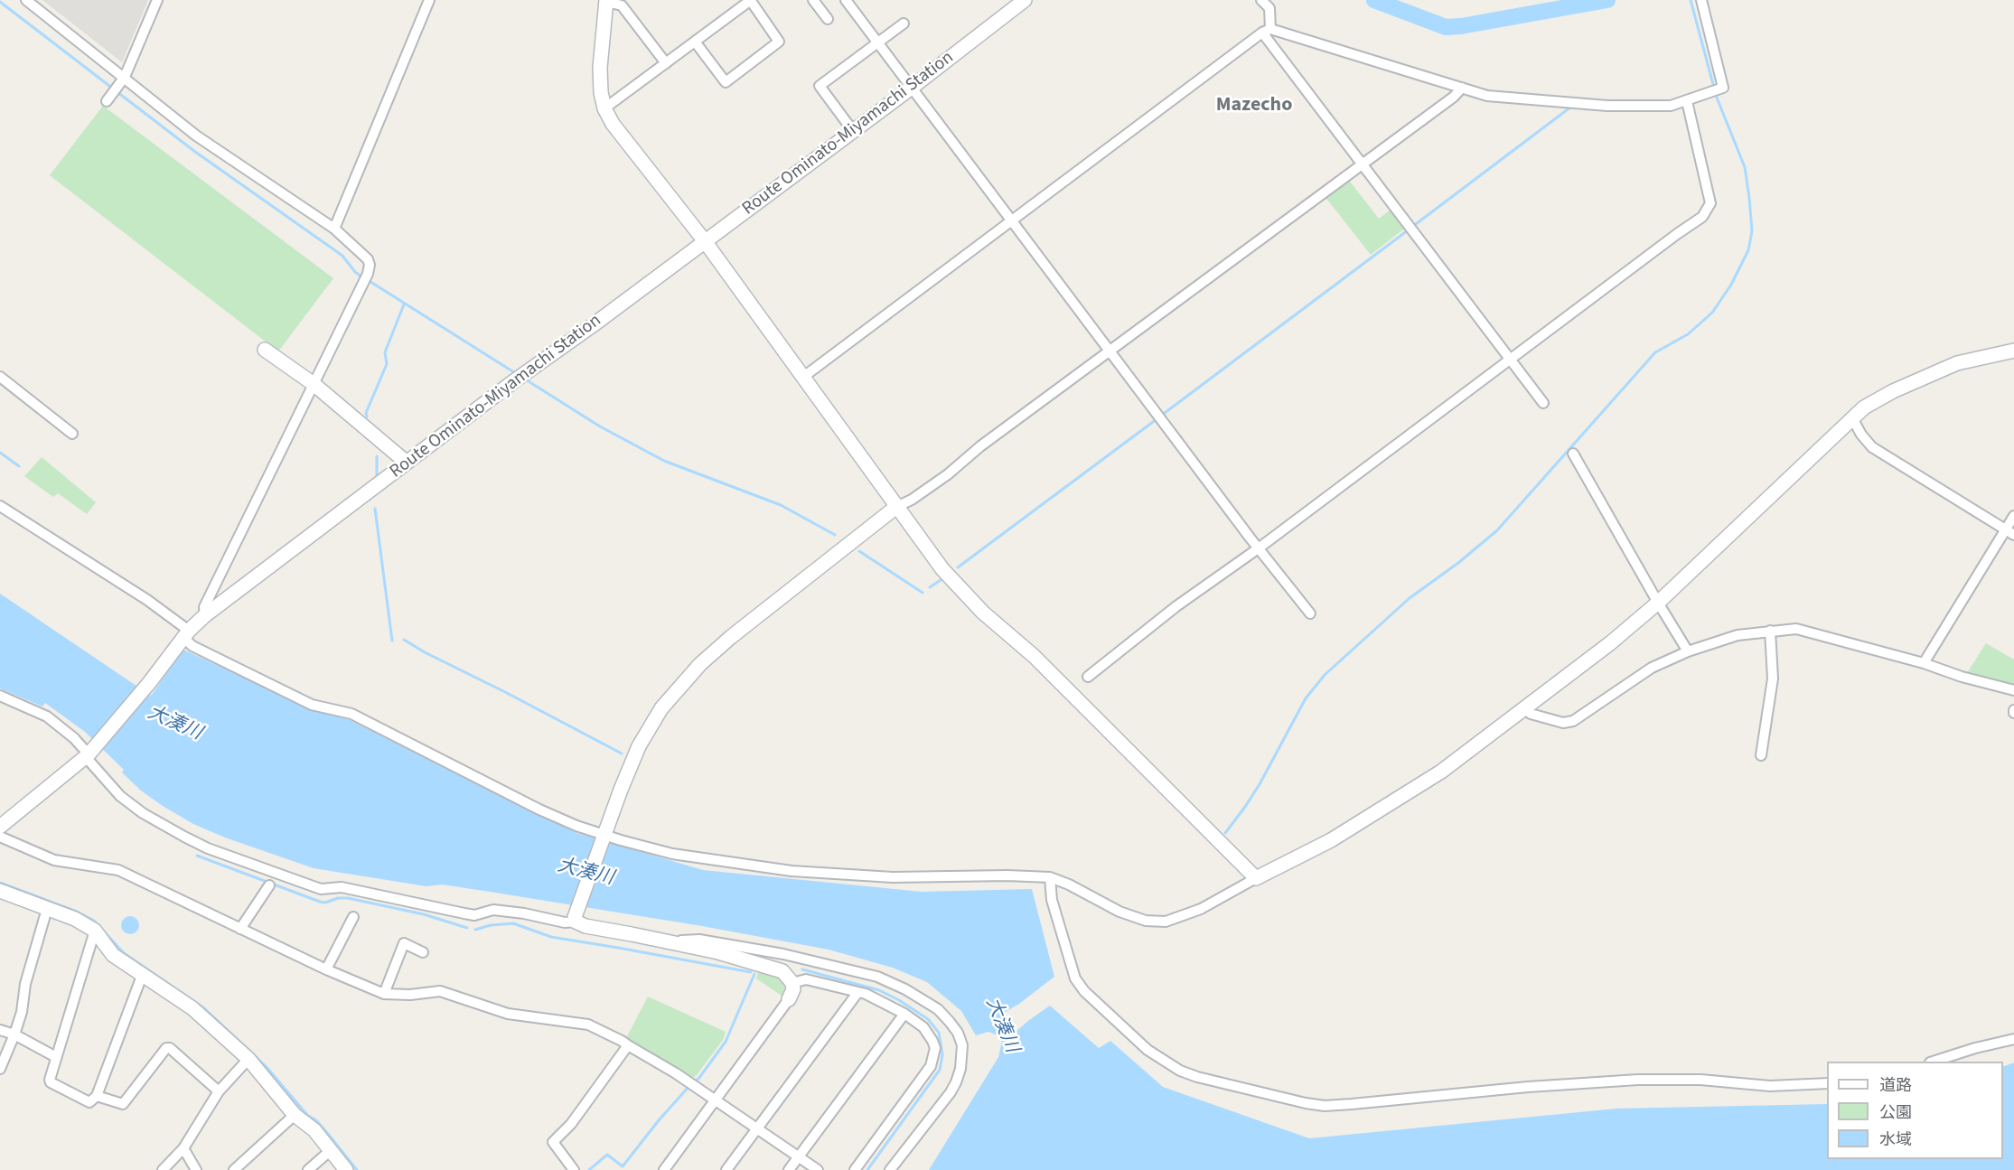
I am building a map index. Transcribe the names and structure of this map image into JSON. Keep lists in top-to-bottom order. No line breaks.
{"streets":{"street":["Route Ominato-Miyamachi Station"]},"districts":["Mazecho"],"water":["大湊川"],"legend":["道路","公園","水域"]}
